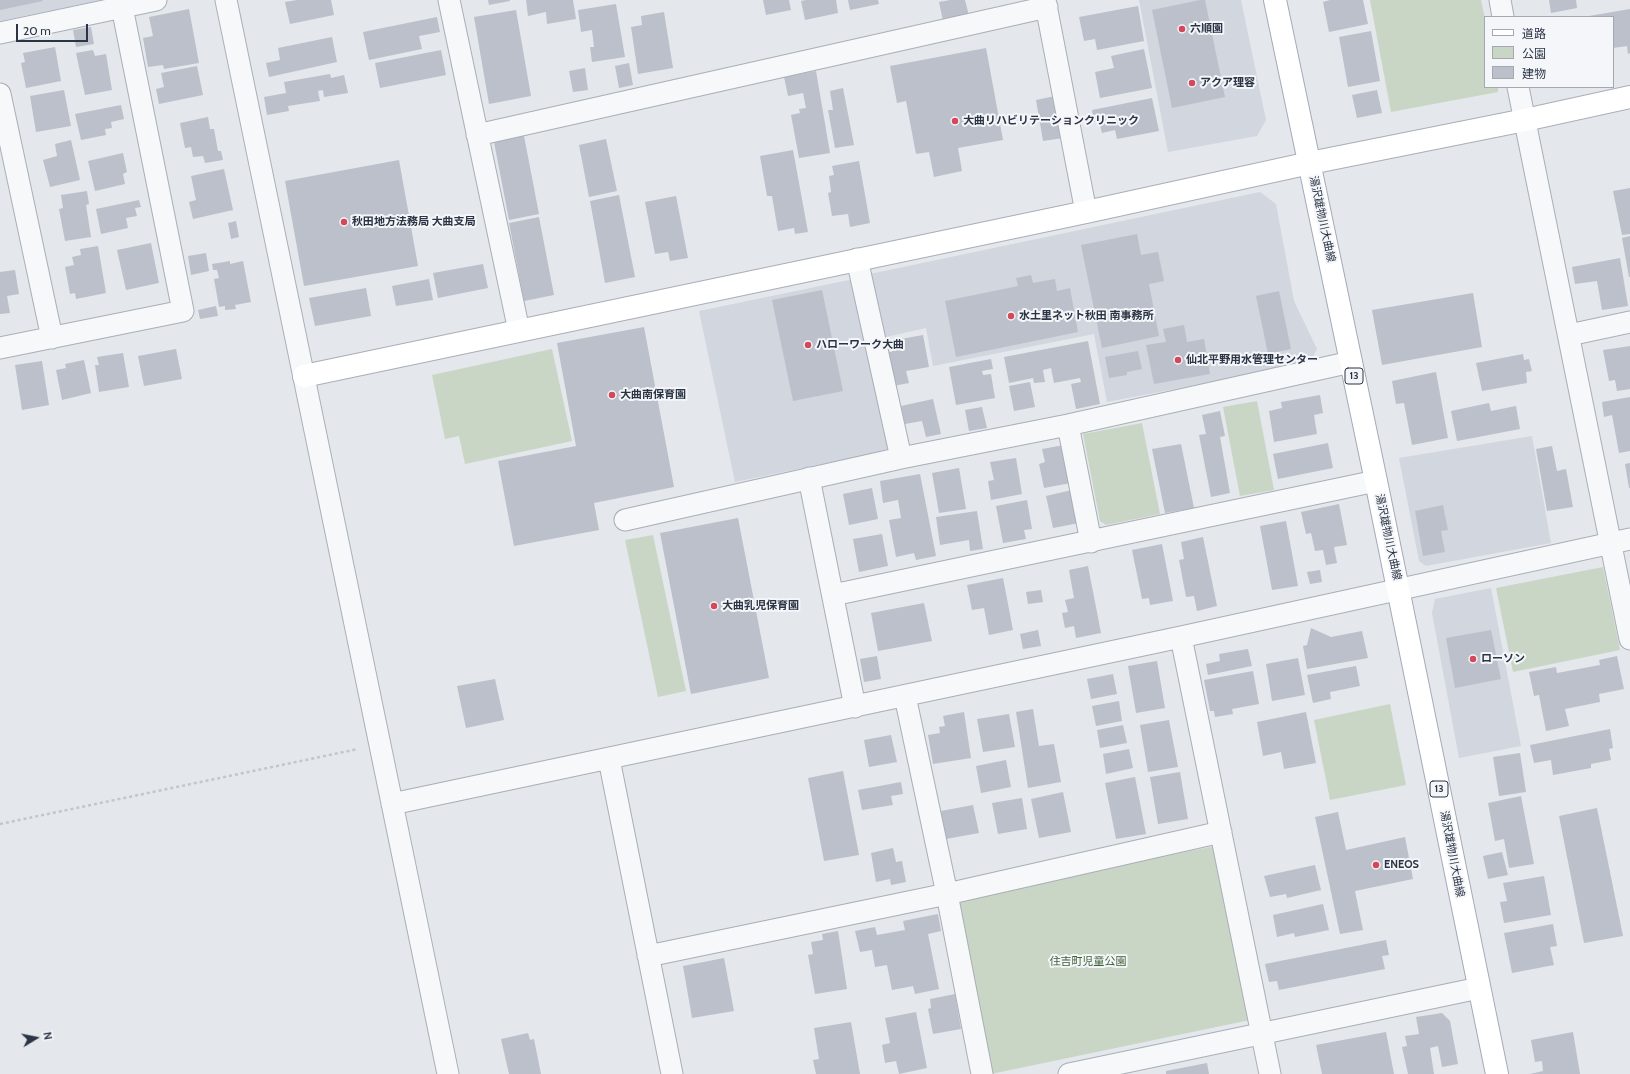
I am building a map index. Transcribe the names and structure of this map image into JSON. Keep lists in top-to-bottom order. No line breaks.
{"streets":{"street":["湯沢雄物川大曲線","13"]},"parks":["住吉町児童公園"],"places":["六順園","アクア理容","大曲リハビリテーションクリニック","秋田地方法務局 大曲支局","水土里ネット秋田 南事務所","ハローワーク大曲","仙北平野用水管理センター","大曲南保育園","大曲乳児保育園","ローソン","ENEOS"],"legend":["道路","公園","建物"],"scale_bar":"20 m","north":"right"}
